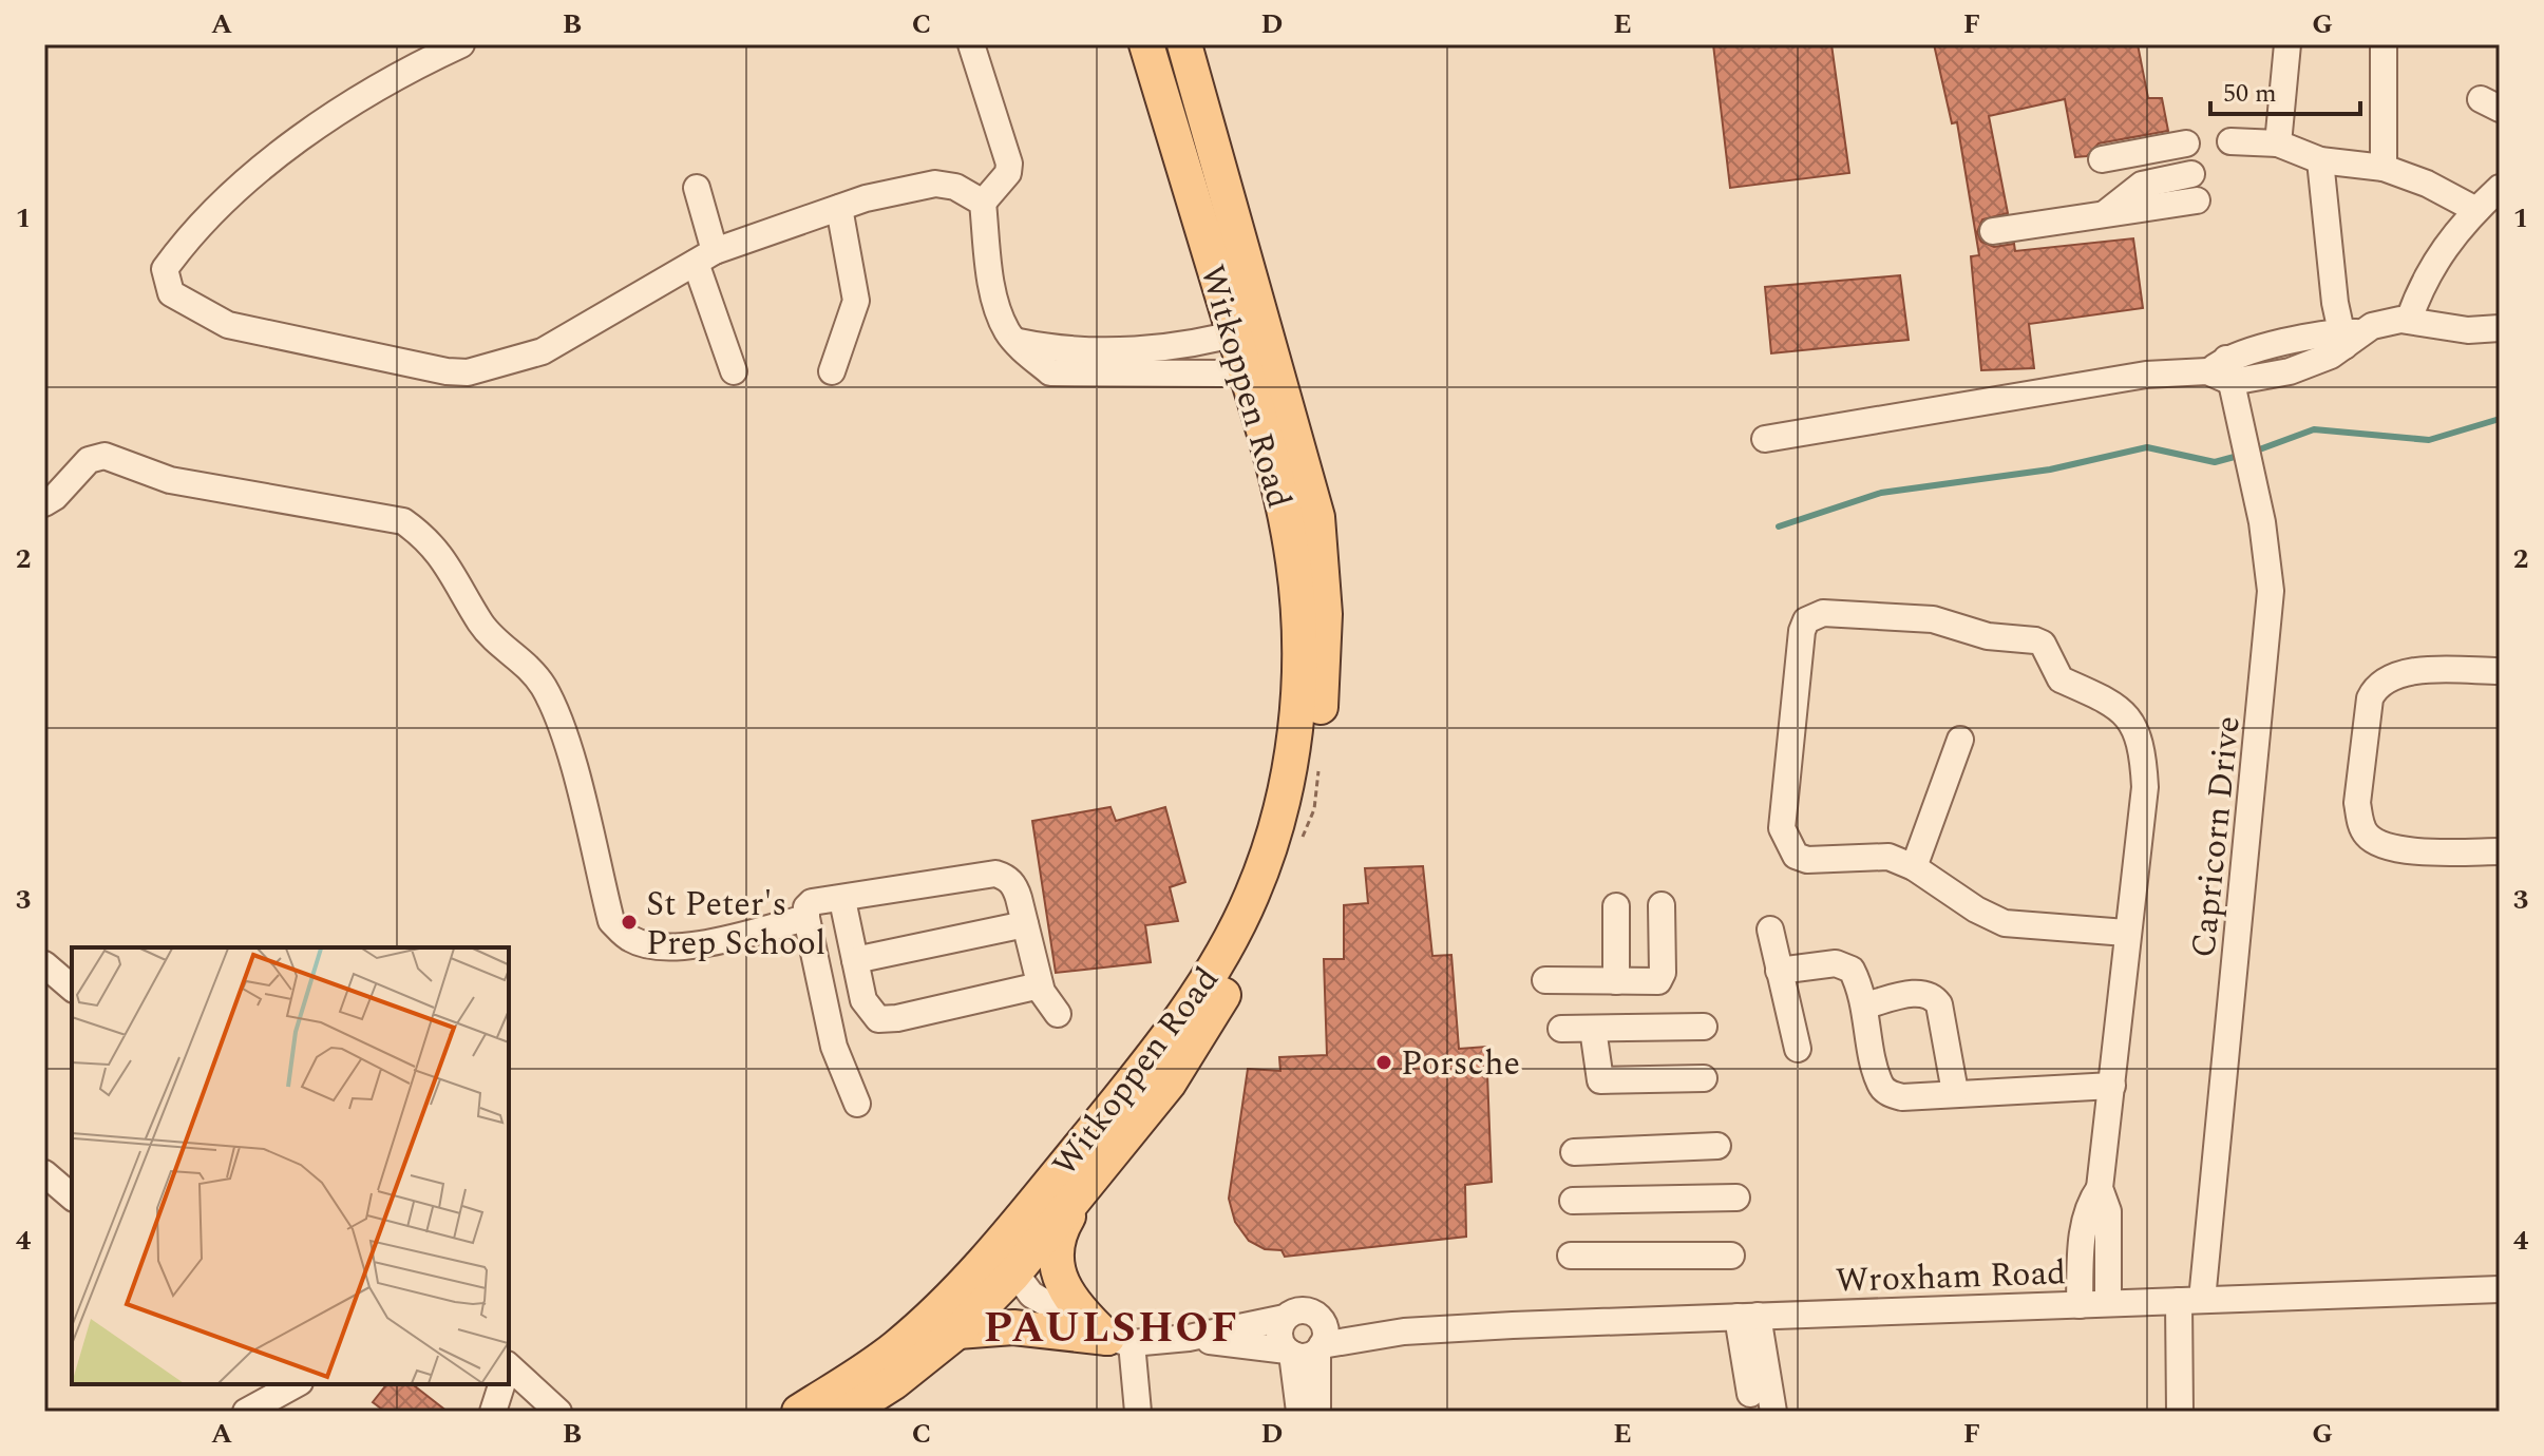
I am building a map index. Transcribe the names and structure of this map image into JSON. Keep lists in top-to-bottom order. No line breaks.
{"streets":{"main road":["Witkoppen Road"],"street":["Capricorn Drive","Wroxham Road"]},"crossings":[["Capricorn Drive","Wroxham Road"]],"districts":["PAULSHOF"],"places":["St Peter's Prep School","Porsche"],"scale_bar":"50 m","grid":{"columns":["A","B","C","D","E","F","G"],"rows":["1","2","3","4"]}}
